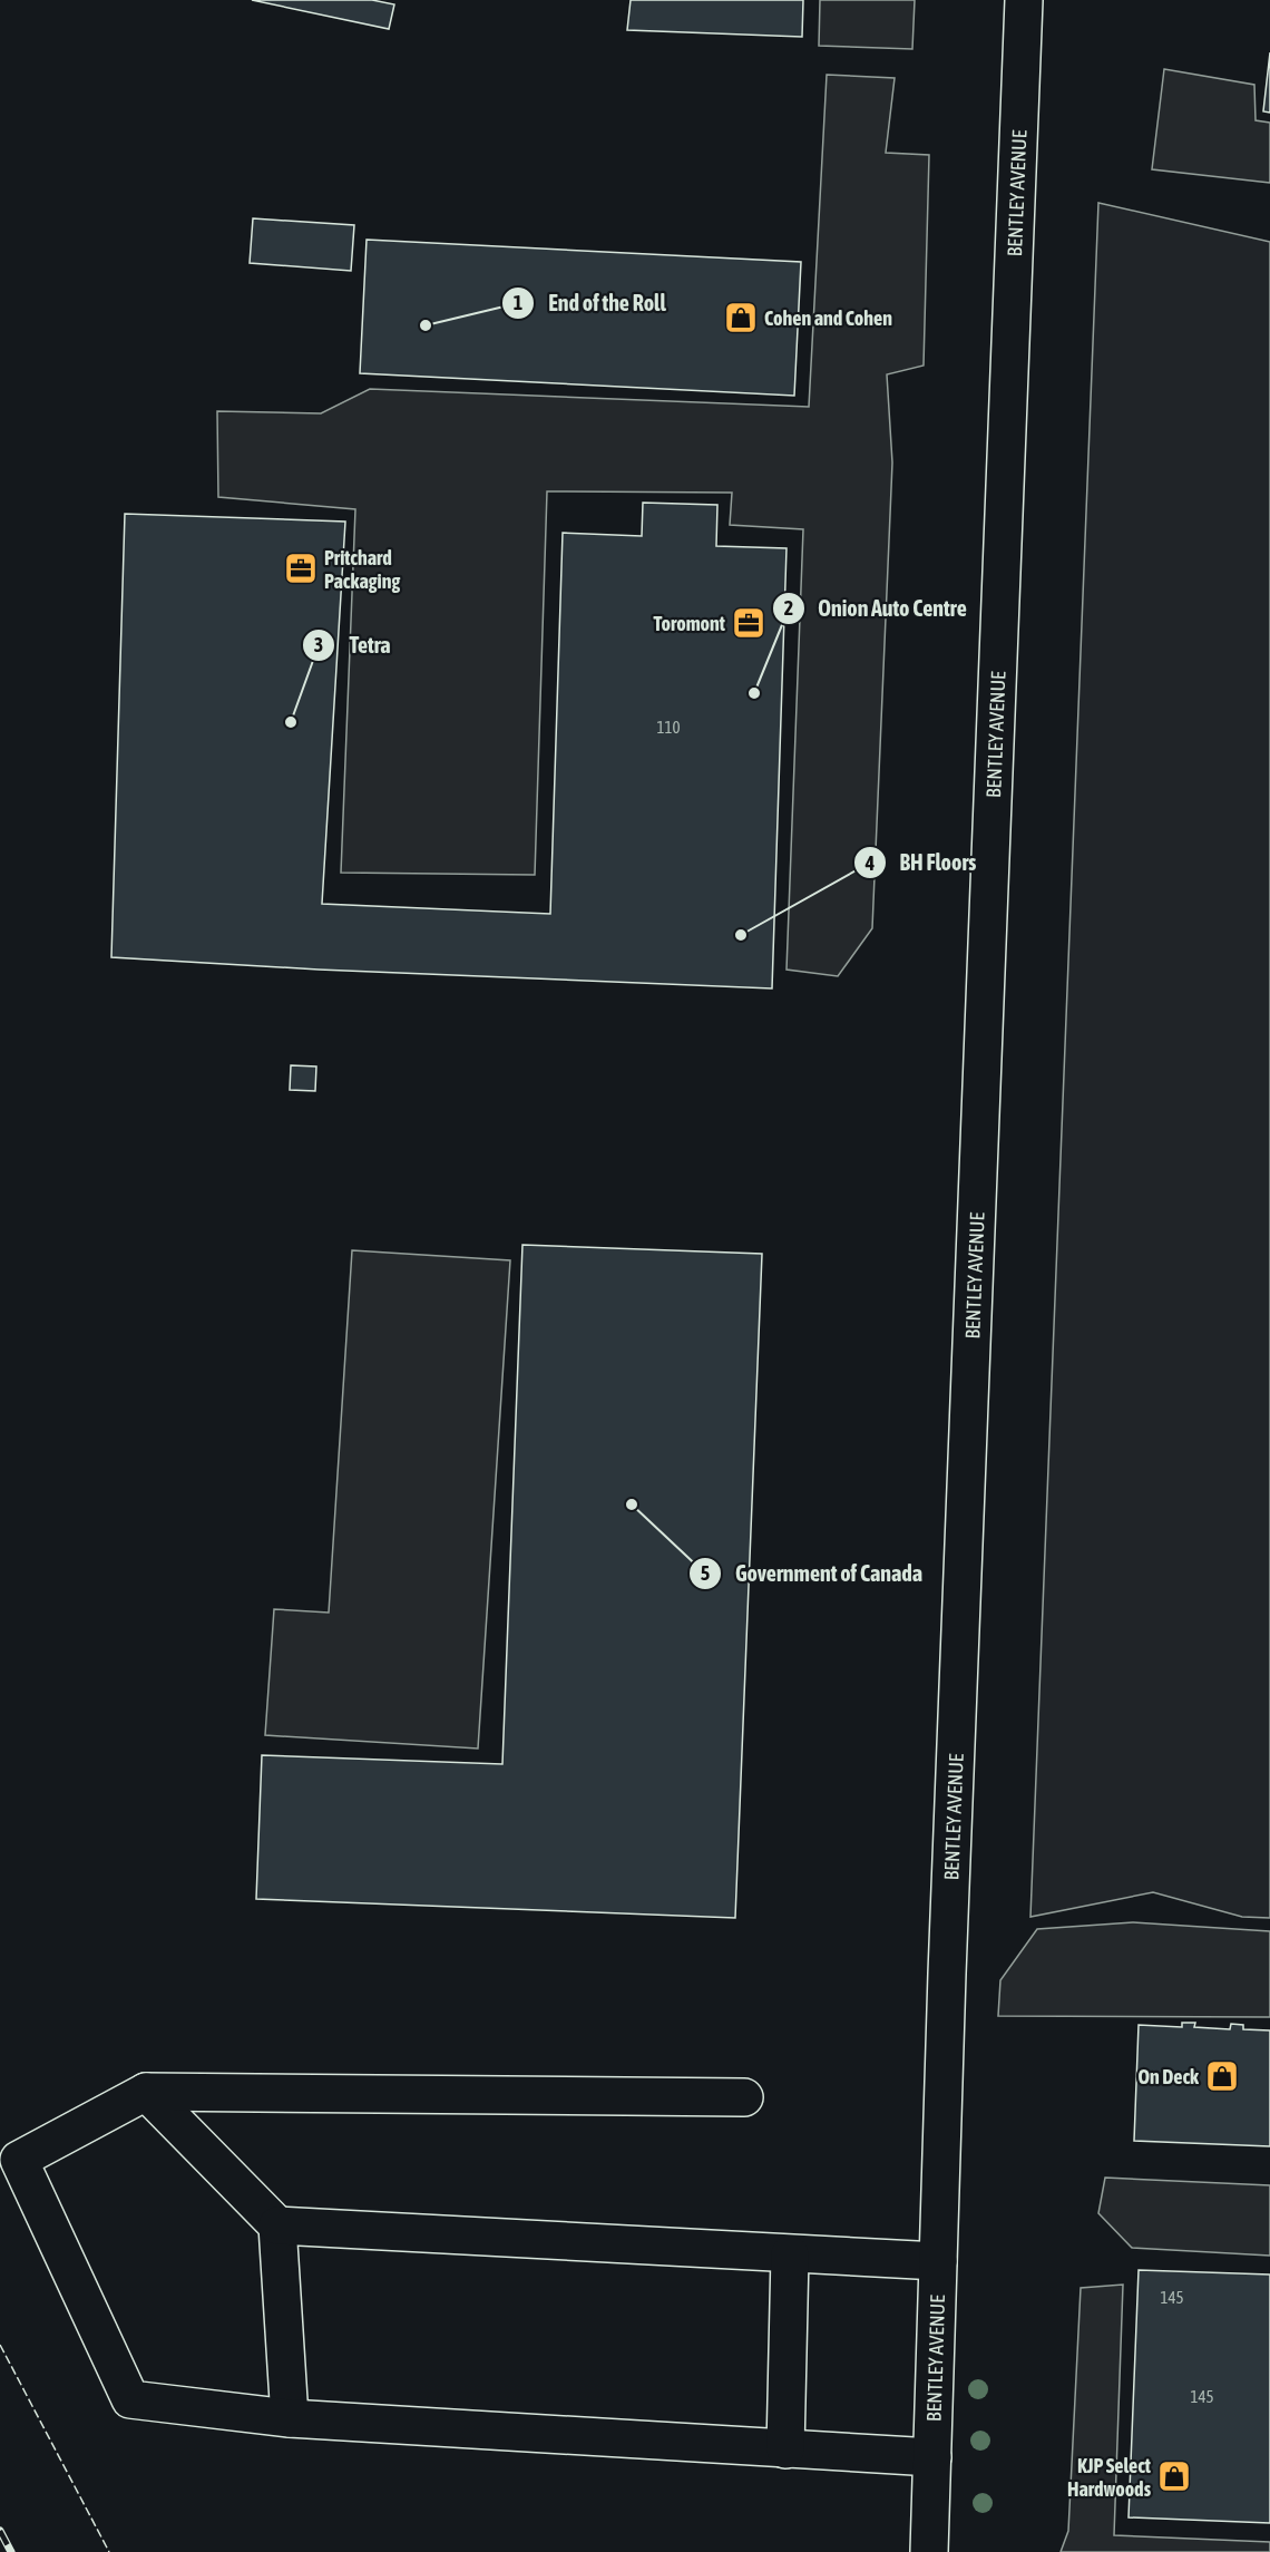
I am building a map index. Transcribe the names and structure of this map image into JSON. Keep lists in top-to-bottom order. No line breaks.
{"streets":{"street":["BENTLEY AVENUE"]},"places":{"shop":["Cohen and Cohen","On Deck","KJP Select Hardwoods"],"other":["End of the Roll","Onion Auto Centre","Tetra","BH Floors","Government of Canada"],"office":["Pritchard Packaging","Toromont"]},"house_numbers":["110","145","145"]}
